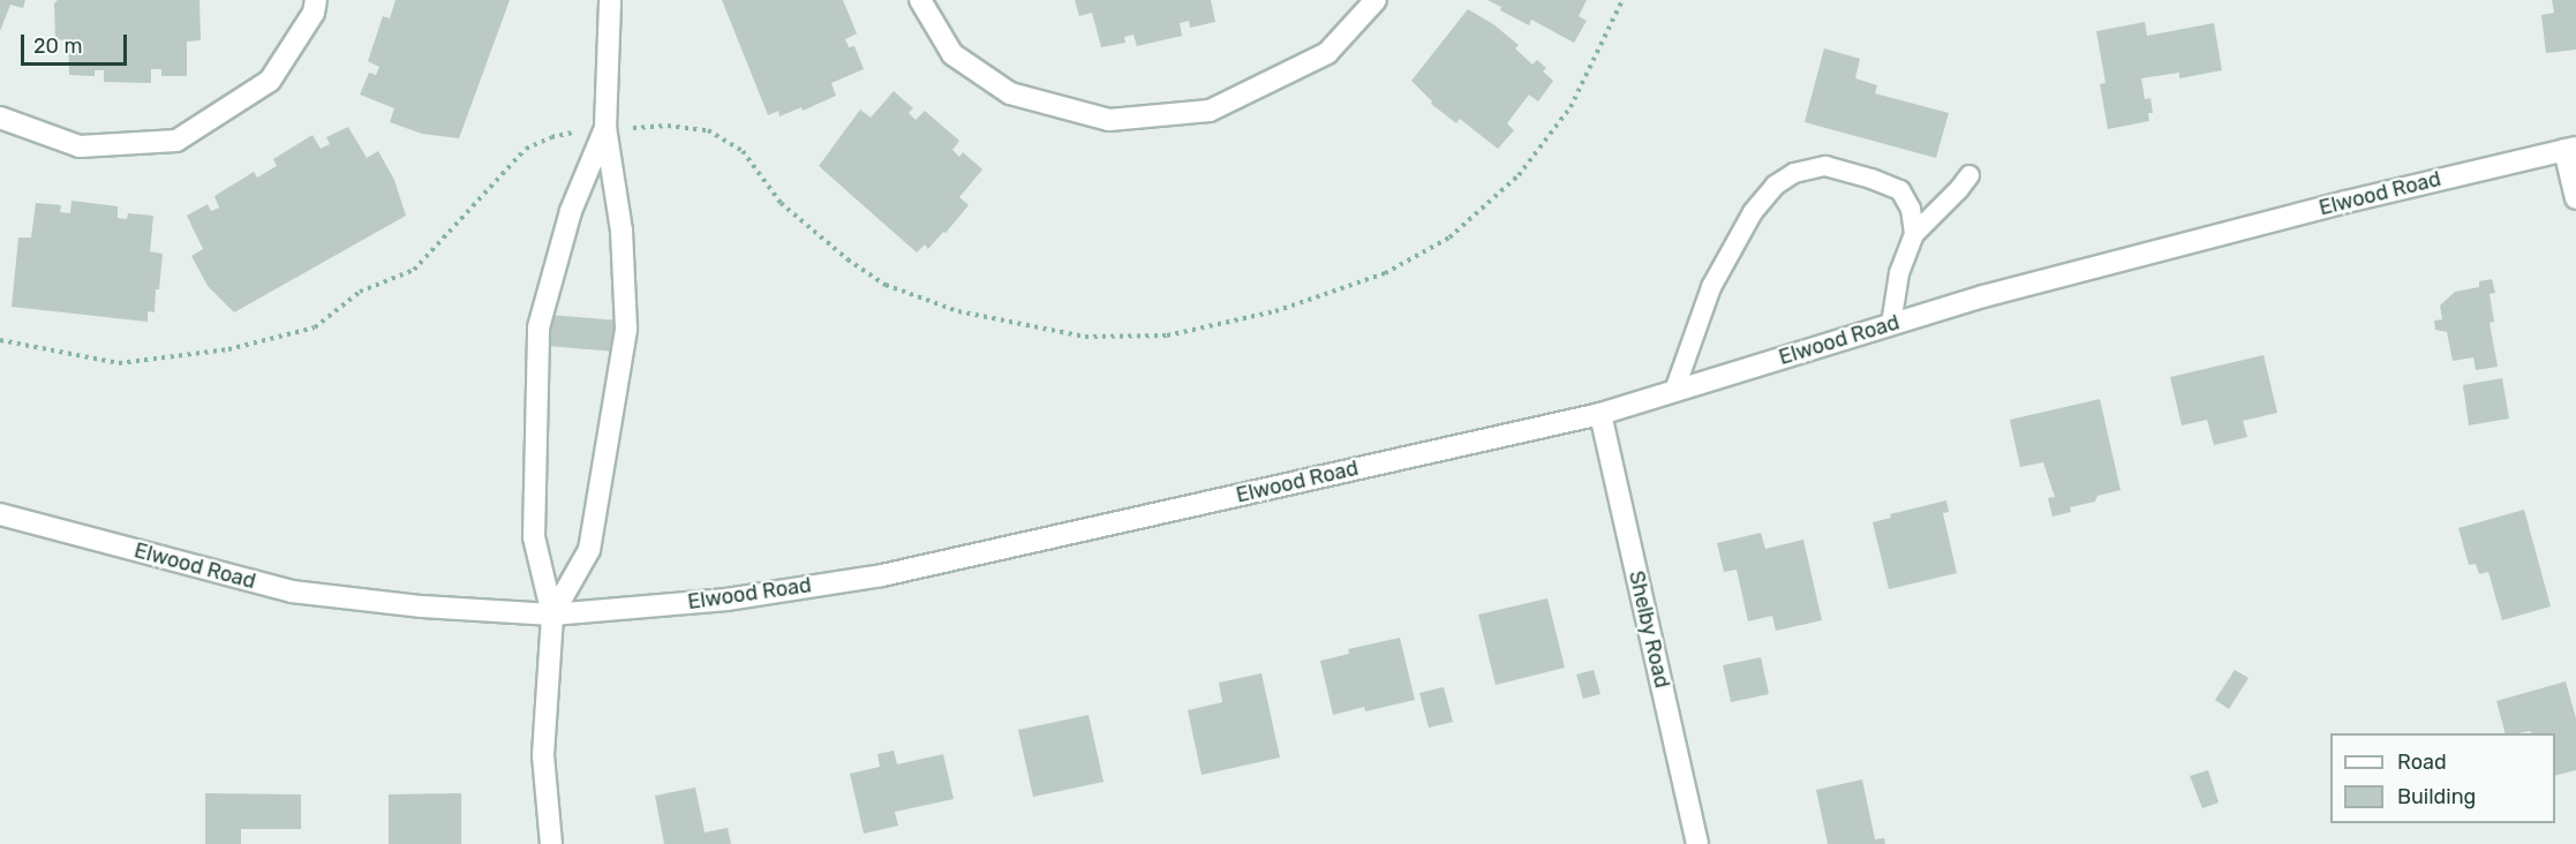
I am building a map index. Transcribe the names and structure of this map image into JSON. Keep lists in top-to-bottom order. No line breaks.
{"streets":{"street":["Elwood Road","Shelby Road"]},"crossings":[["Elwood Road","Shelby Road"]],"legend":["Road","Building"],"scale_bar":"20 m"}
